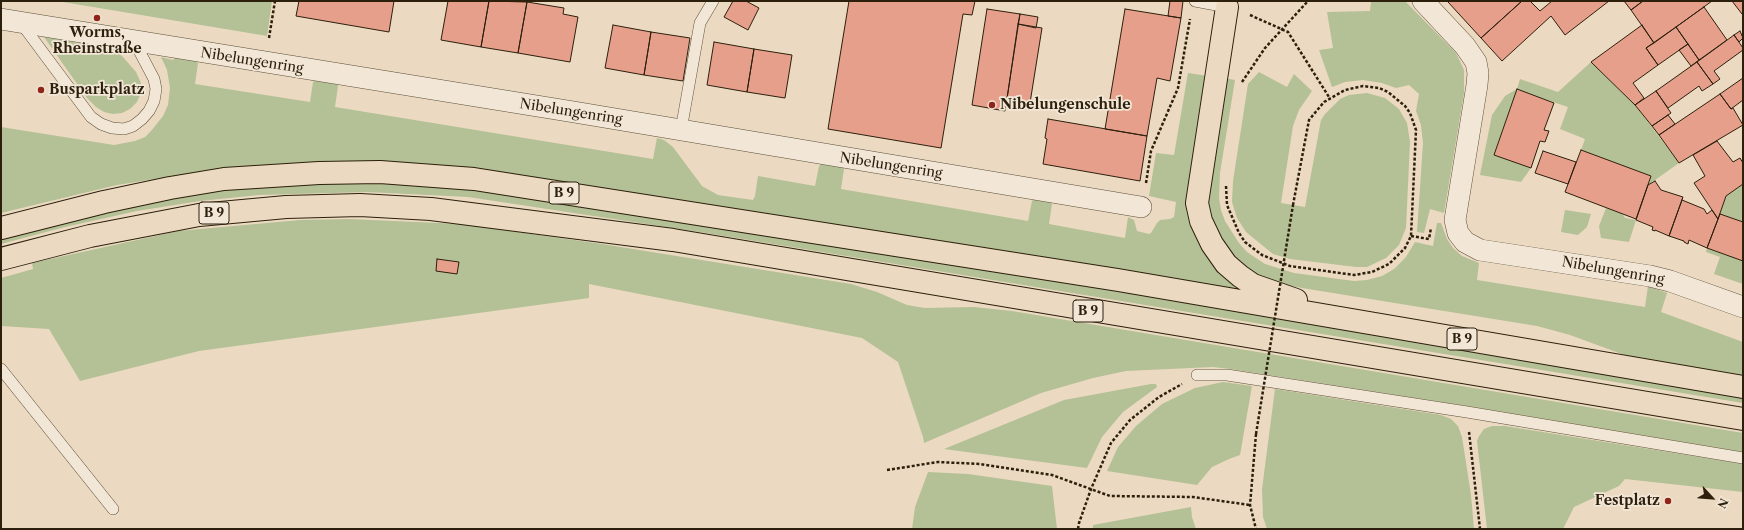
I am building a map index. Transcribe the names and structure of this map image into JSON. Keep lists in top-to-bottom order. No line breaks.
{"streets":{"highway":["B 9"],"street":["Nibelungenring"]},"places":["Worms, Rheinstraße","Busparkplatz","Nibelungenschule","Festplatz"],"north":"bottom right"}
